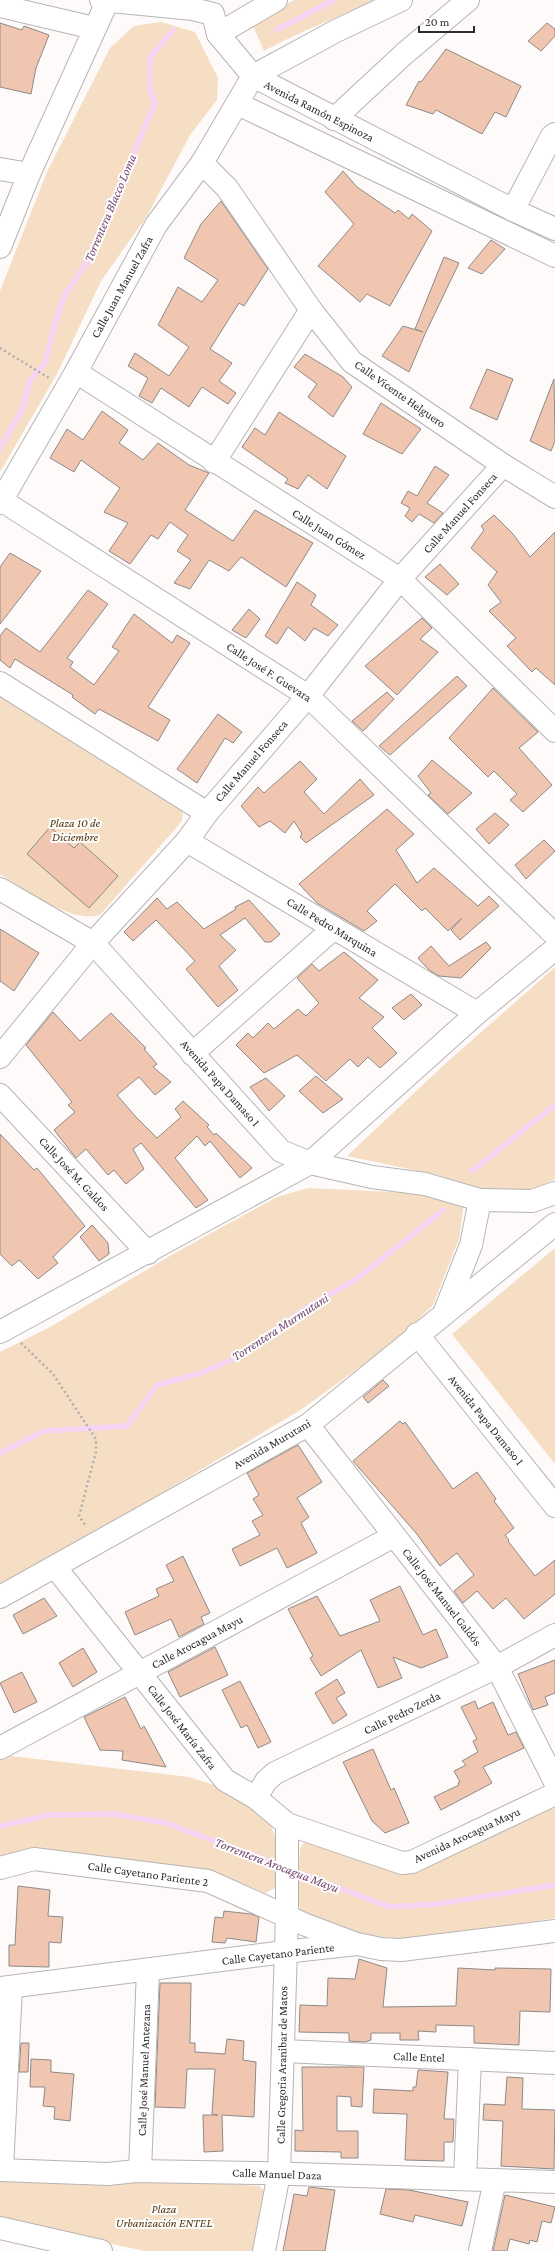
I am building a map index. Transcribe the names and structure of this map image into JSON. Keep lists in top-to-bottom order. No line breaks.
{"streets":{"street":["Avenida Ramón Espinoza","Calle Juan Manuel Zafra","Calle Vicente Helguero","Calle Manuel Fonseca","Calle Juan Gómez","Calle José F. Guevara","Calle Pedro Marquina","Avenida Papa Damaso I","Calle José M. Galdos","Avenida Murutani","Calle José Manuel Galdós","Calle Arocagua Mayu","Calle Pedro Zerda","Calle José María Zafra","Avenida Arocagua Mayu","Calle Cayetano Pariente 2","Calle Cayetano Pariente","Calle Entel","Calle Gregoria Aranibar de Matos","Calle José Manuel Antezana","Calle Manuel Daza"]},"crossings":[["Avenida Ramón Espinoza","Calle Juan Manuel Zafra"],["Calle Juan Manuel Zafra","Calle Vicente Helguero"],["Calle Juan Manuel Zafra","Calle Juan Gómez"],["Calle Juan Manuel Zafra","Calle José F. Guevara"],["Calle Vicente Helguero","Calle Manuel Fonseca"],["Calle Manuel Fonseca","Calle Juan Gómez"],["Calle Manuel Fonseca","Calle José F. Guevara"],["Calle Manuel Fonseca","Calle Pedro Marquina"],["Calle Manuel Fonseca","Avenida Papa Damaso I"],["Avenida Papa Damaso I","Avenida Murutani"],["Avenida Murutani","Calle José Manuel Galdós"],["Avenida Murutani","Calle José María Zafra"],["Calle José Manuel Galdós","Calle Arocagua Mayu"],["Calle José Manuel Galdós","Calle Pedro Zerda"],["Calle Arocagua Mayu","Calle José María Zafra"],["Calle Pedro Zerda","Calle José María Zafra"],["Calle José María Zafra","Avenida Arocagua Mayu"],["Calle José María Zafra","Calle Gregoria Aranibar de Matos"],["Avenida Arocagua Mayu","Calle Gregoria Aranibar de Matos"],["Calle Cayetano Pariente 2","Calle Cayetano Pariente"],["Calle Cayetano Pariente 2","Calle Gregoria Aranibar de Matos"],["Calle Cayetano Pariente","Calle Gregoria Aranibar de Matos"],["Calle Cayetano Pariente","Calle José Manuel Antezana"],["Calle Entel","Calle Gregoria Aranibar de Matos"],["Calle Gregoria Aranibar de Matos","Calle Manuel Daza"],["Calle José Manuel Antezana","Calle Manuel Daza"]],"water":["Torrentera Blacco Loma","Torrentera Murmutani","Torrentera Arocagua Mayu"],"parks":["Plaza 10 de Diciembre","Plaza Urbanización ENTEL"],"scale_bar":"20 m"}
